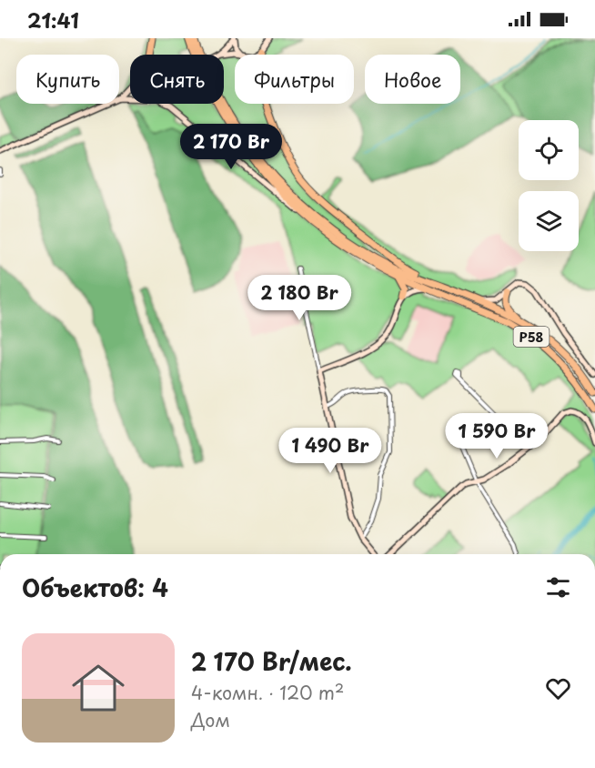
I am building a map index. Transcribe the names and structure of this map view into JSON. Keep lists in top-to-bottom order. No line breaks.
{"streets":{"highway":["Р58"]},"page":{"status":"21:41","chip":["Купить","Снять","Фильтры","Новое"],"price":["2 170 Br","2 180 Br","1 590 Br","1 490 Br"],"heading":"Объектов: 4","list":[{"name":"2 170 Br/мес.","note":"4-комн. · 120 m² · Дом"}]}}
